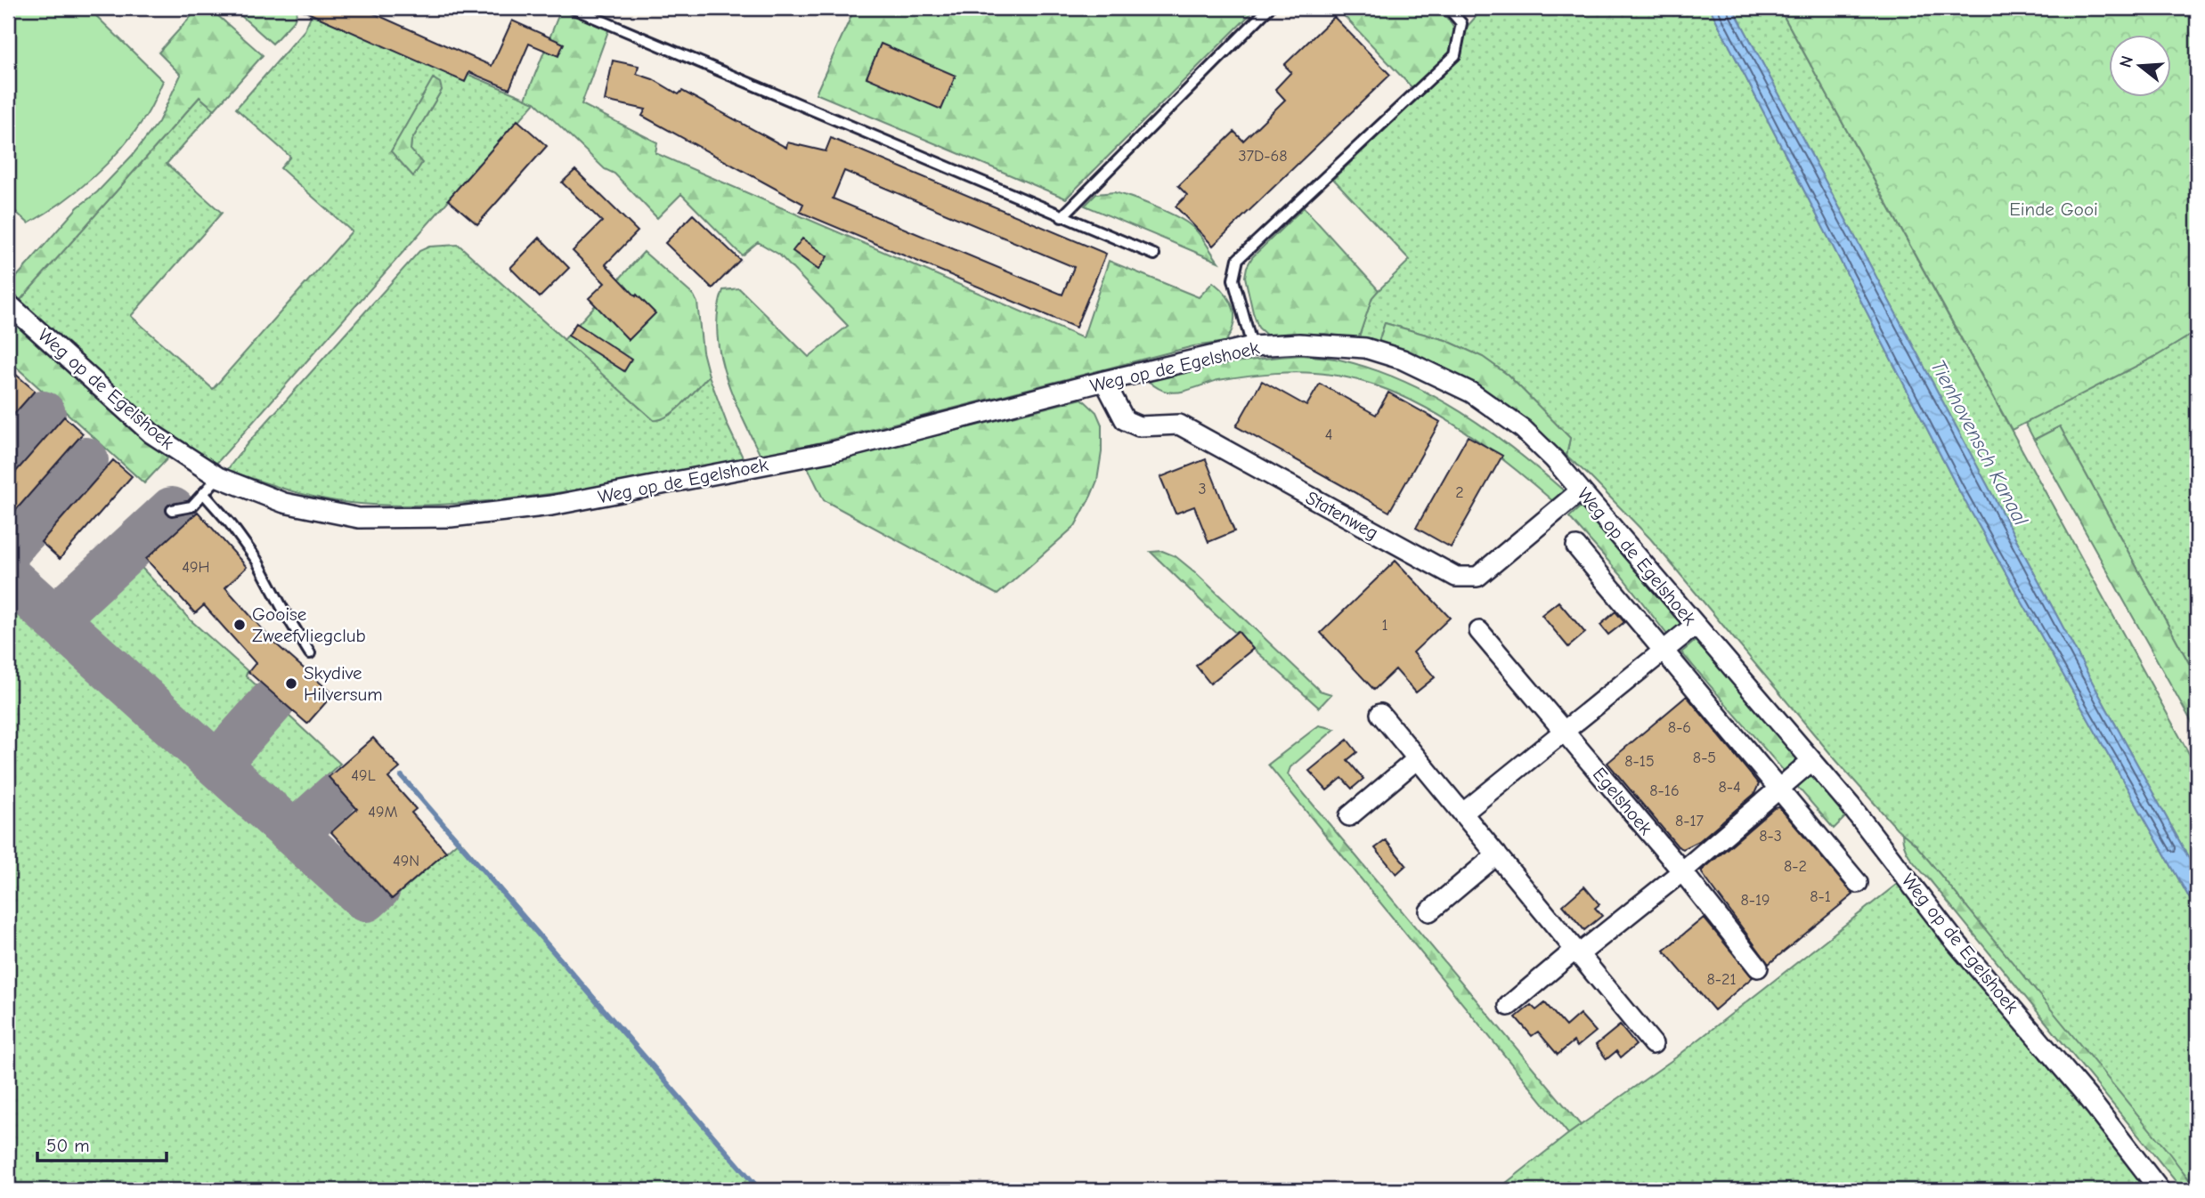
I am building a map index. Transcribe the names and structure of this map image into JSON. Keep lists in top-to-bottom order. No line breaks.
{"streets":{"street":["Weg op de Egelshoek","Statenweg","Egelshoek"]},"crossings":[["Weg op de Egelshoek","Statenweg"]],"water":["Tienhovensch Kanaal"],"parks":["Einde Gooi"],"places":["Gooise Zweefvliegclub","Skydive Hilversum"],"house_numbers":["37D-68","4","3","2","49H","1","8-6","8-5","8-15","49L","8-4","8-16","49M","8-17","8-3","49N","8-2","8-1","8-19","8-21"],"scale_bar":"50 m","north":"left"}
